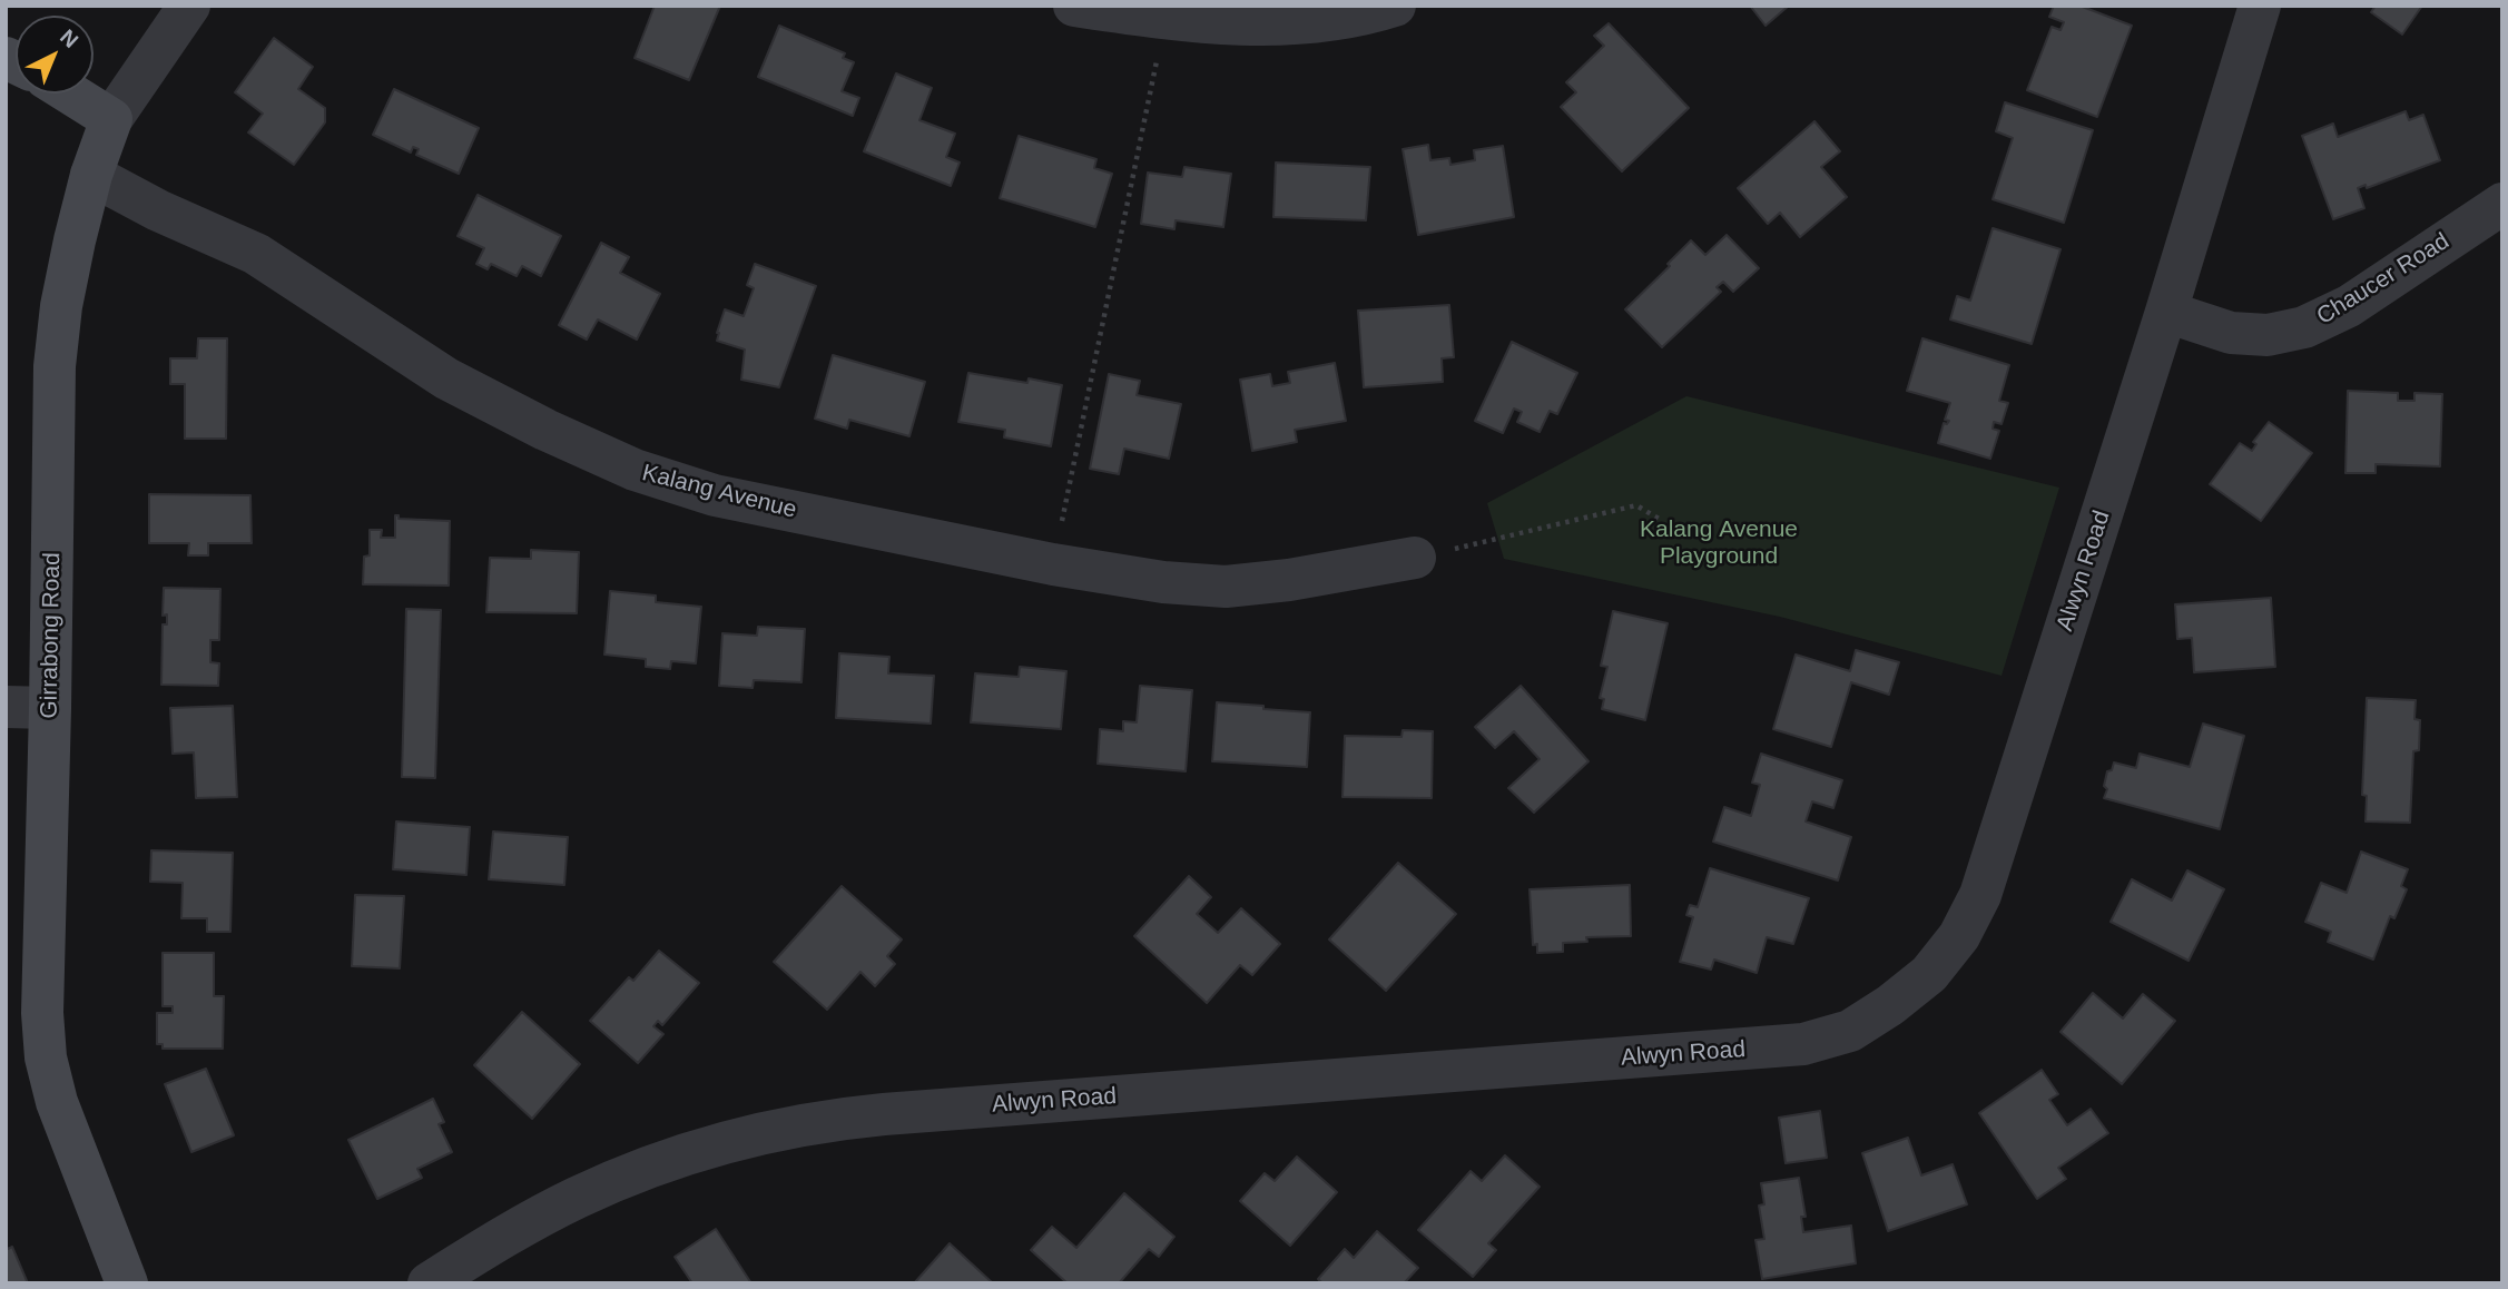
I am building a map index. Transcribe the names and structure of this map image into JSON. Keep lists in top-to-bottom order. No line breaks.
{"streets":{"street":["Chaucer Road","Kalang Avenue","Alwyn Road","Girrabong Road"]},"crossings":[["Chaucer Road","Alwyn Road"],["Kalang Avenue","Girrabong Road"]],"parks":["Kalang Avenue Playground"],"north":"top right"}
